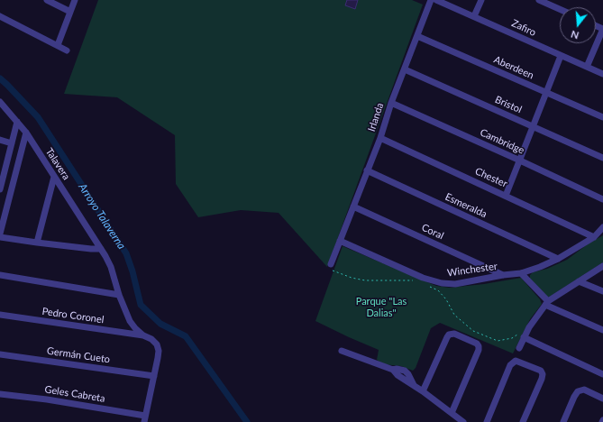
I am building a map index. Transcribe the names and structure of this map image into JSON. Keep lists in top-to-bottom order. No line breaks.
{"streets":{"street":["Zafiro","Aberdeen","Bristol","Irlanda","Cambridge","Talavera","Chester","Esmeralda","Coral","Winchester","Pedro Coronel","Germán Cueto","Geles Cabreta"]},"crossings":[["Aberdeen","Irlanda"],["Bristol","Irlanda"],["Irlanda","Cambridge"],["Irlanda","Chester"],["Irlanda","Esmeralda"],["Irlanda","Coral"],["Irlanda","Winchester"],["Talavera","Pedro Coronel"],["Talavera","Germán Cueto"],["Talavera","Geles Cabreta"],["Chester","Winchester"],["Esmeralda","Winchester"],["Coral","Winchester"]],"water":["Arroyo Talaverna"],"parks":["Parque \"Las Dalias\""],"north":"bottom"}
